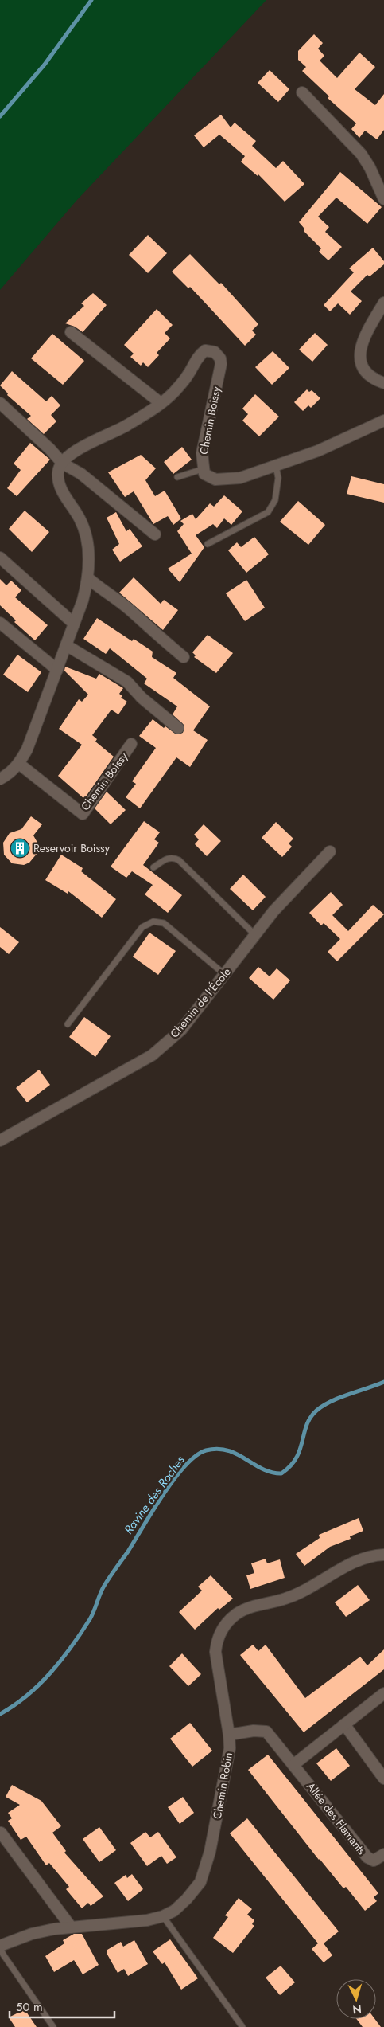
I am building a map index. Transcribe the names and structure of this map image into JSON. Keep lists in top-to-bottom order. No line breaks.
{"streets":{"street":["Chemin Boissy","Chemin de l'École","Chemin Robin","Allée des Flamants"]},"crossings":[["Chemin Robin","Allée des Flamants"]],"water":["Ravine des Roches"],"places":{"building":["Reservoir Boissy"]},"scale_bar":"50 m","north":"bottom"}
